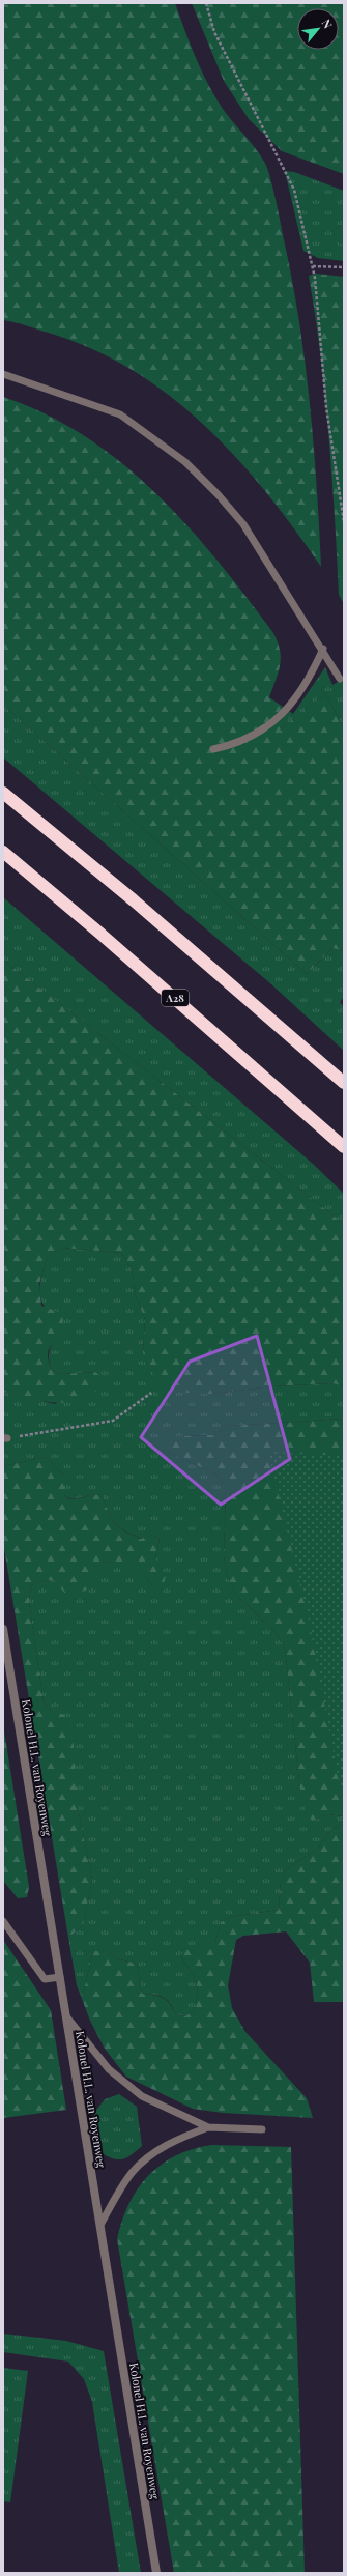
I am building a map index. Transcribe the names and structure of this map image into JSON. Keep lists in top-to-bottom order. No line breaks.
{"streets":{"highway":["A28"],"street":["Kolonel H.L. van Royenweg"]},"north":"top right"}
